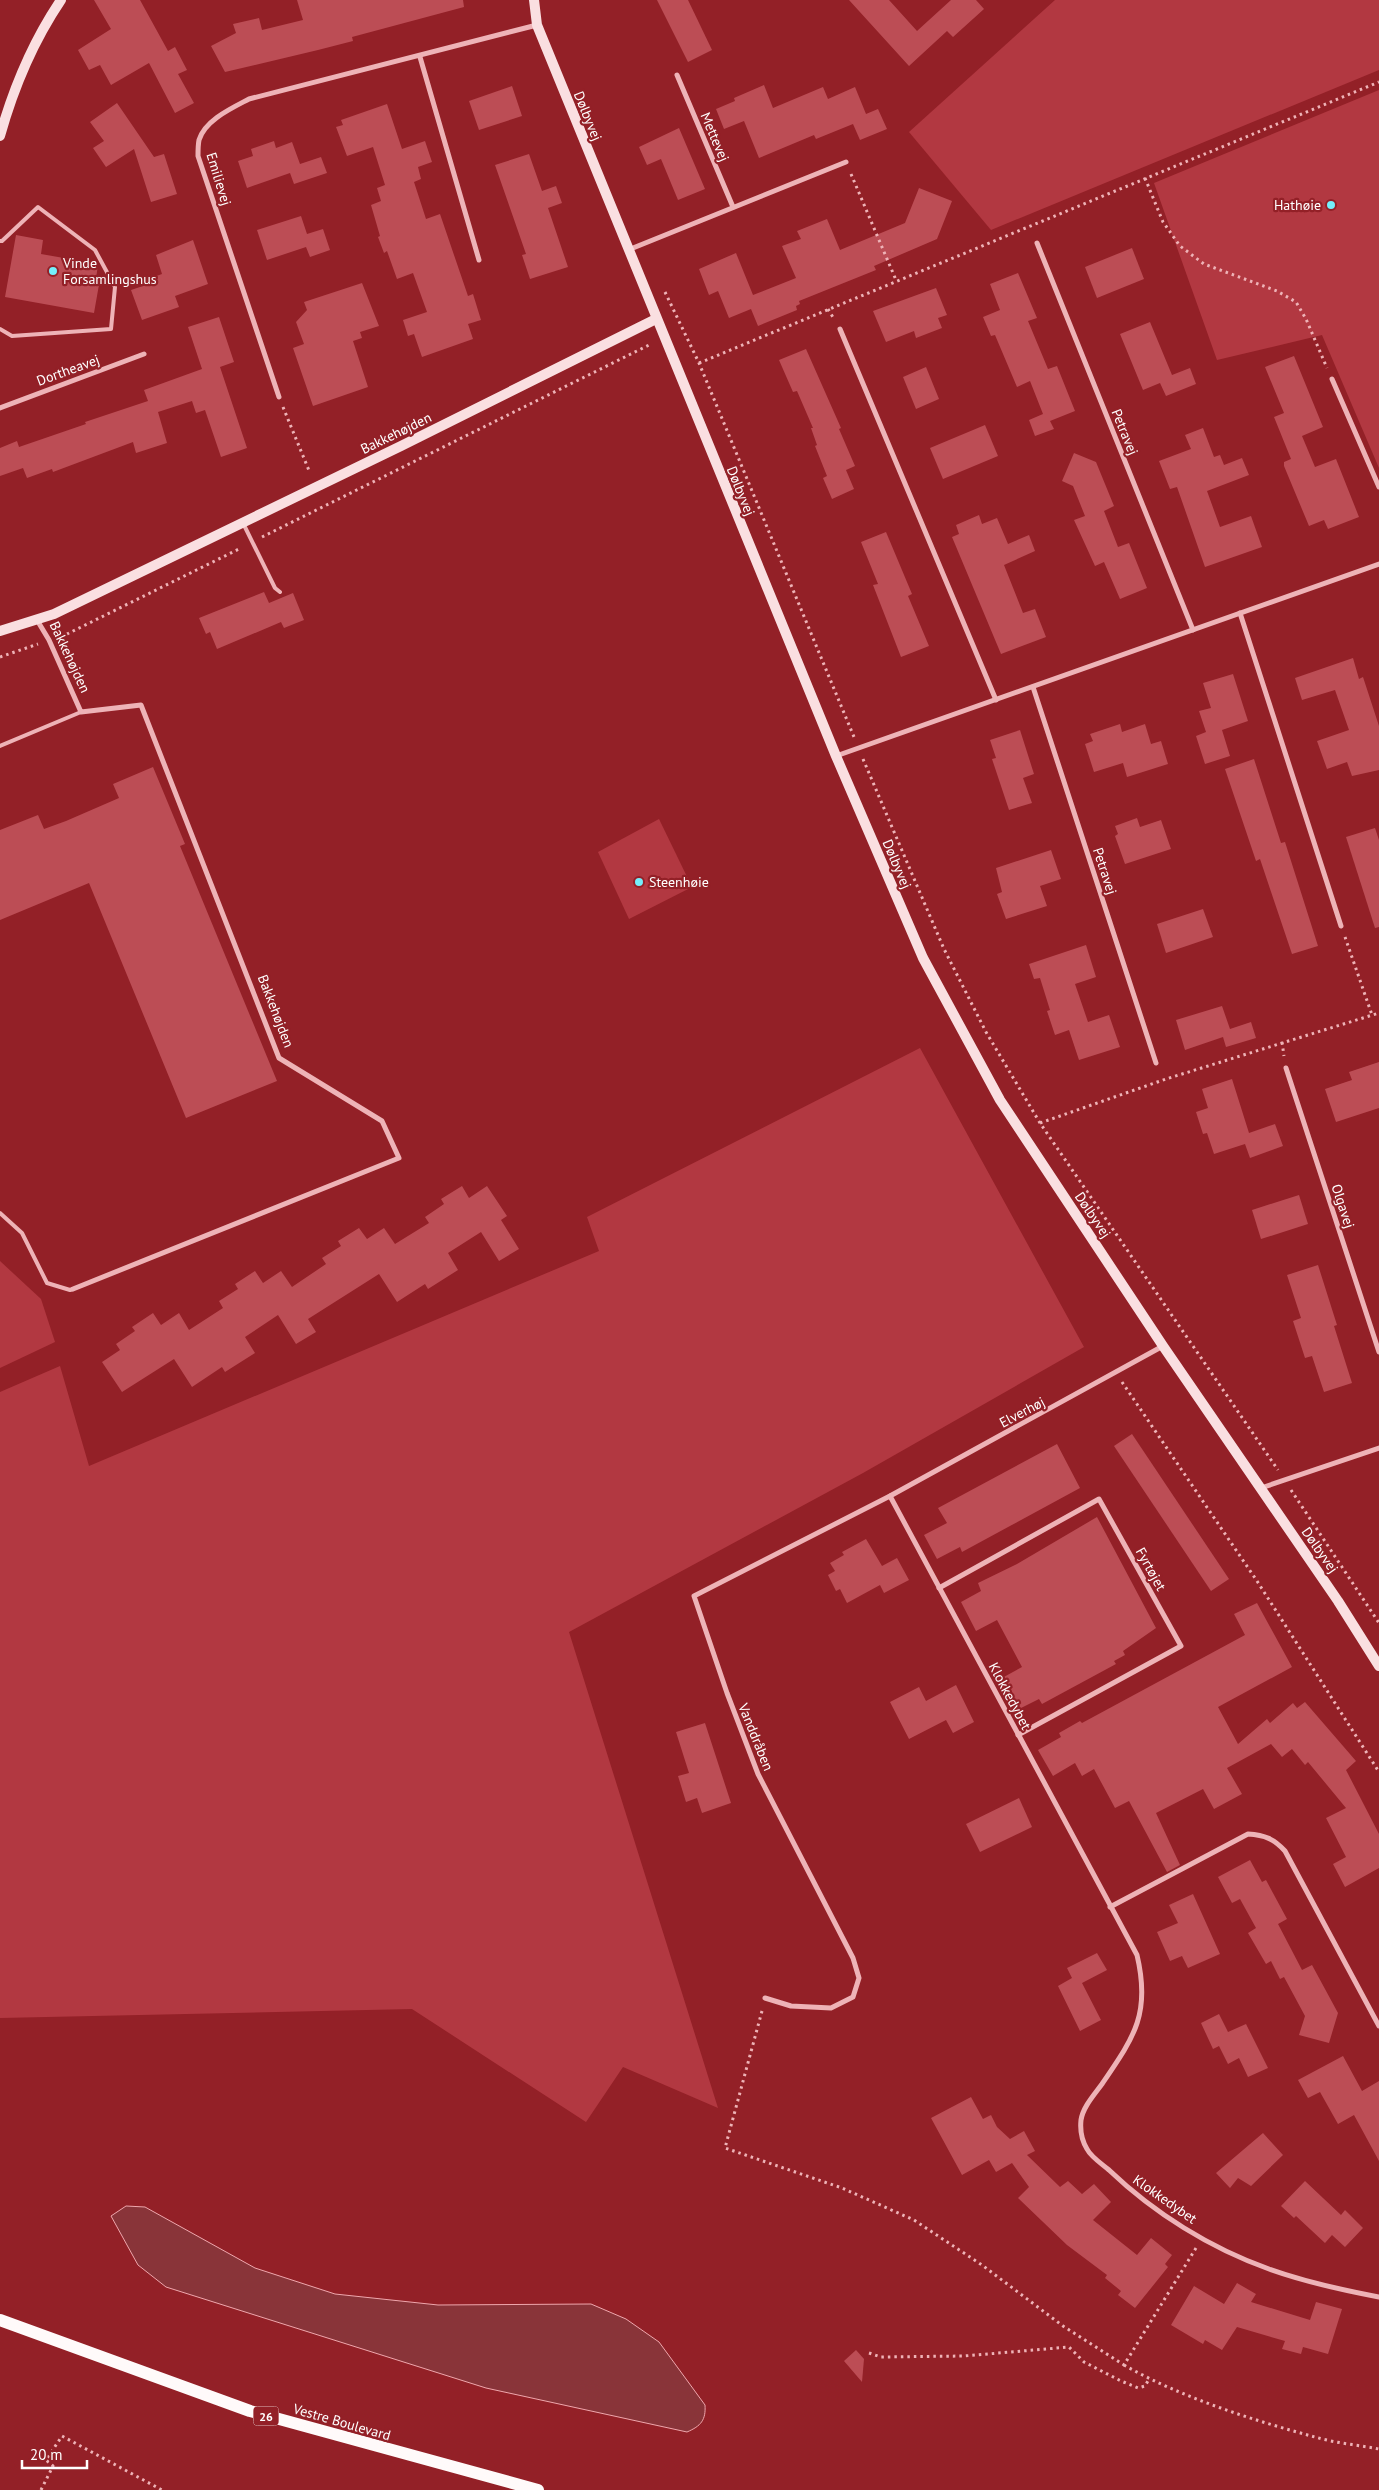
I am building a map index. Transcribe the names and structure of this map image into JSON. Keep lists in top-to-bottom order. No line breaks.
{"streets":{"main road":["26","Vestre Boulevard"],"street":["Dølbyvej","Mettevej","Emilievej","Dortheavej","Petravej","Bakkehøjden","Olgavej","Elverhøj","Fyrtøjet","Klokkedybet","Vanddråben"]},"crossings":[["Dølbyvej","Emilievej"],["Dølbyvej","Bakkehøjden"],["Dølbyvej","Elverhøj"],["Elverhøj","Klokkedybet"],["Elverhøj","Vanddråben"],["Fyrtøjet","Klokkedybet"],["Klokkedybet","Vanddråben"]],"places":["Hathøie","Vinde Forsamlingshus","Steenhøie"],"scale_bar":"20 m"}
